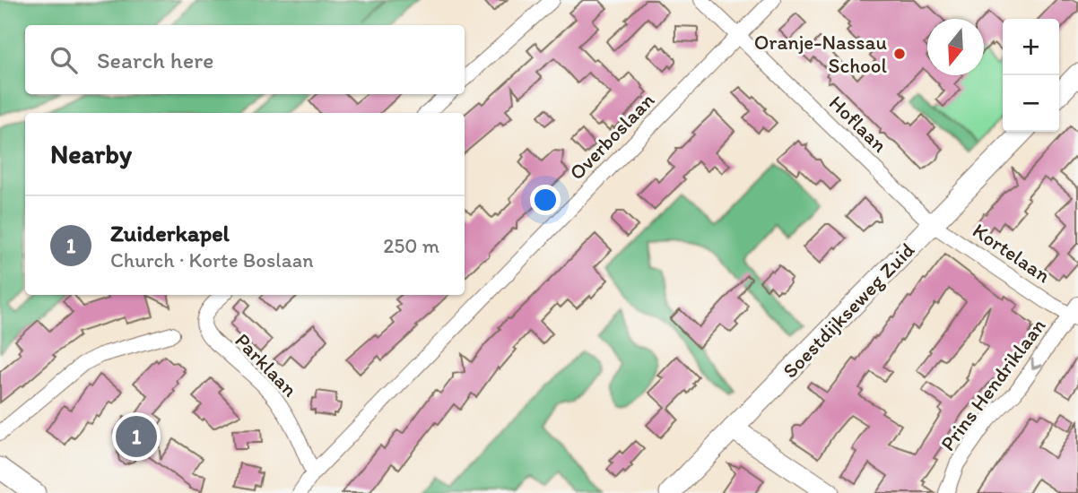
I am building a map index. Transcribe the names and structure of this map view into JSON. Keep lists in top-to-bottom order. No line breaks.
{"streets":{"main road":["Soestdijkseweg Zuid"],"street":["Hoflaan","Overboslaan","Kortelaan","Parklaan","Prins Hendriklaan"]},"crossings":[["Hoflaan","Overboslaan"],["Hoflaan","Kortelaan"],["Hoflaan","Soestdijkseweg Zuid"],["Overboslaan","Parklaan"],["Kortelaan","Soestdijkseweg Zuid"],["Kortelaan","Prins Hendriklaan"]],"one_way":["Prins Hendriklaan"],"places":["Oranje-Nassau School"],"north":"bottom","page":{"map_buttons":["+","−"],"search":"Search here","heading":"Nearby","list":[{"mark":"1","name":"Zuiderkapel","note":"Church · Korte Boslaan","value":"250 m"}],"pins":"1"}}
